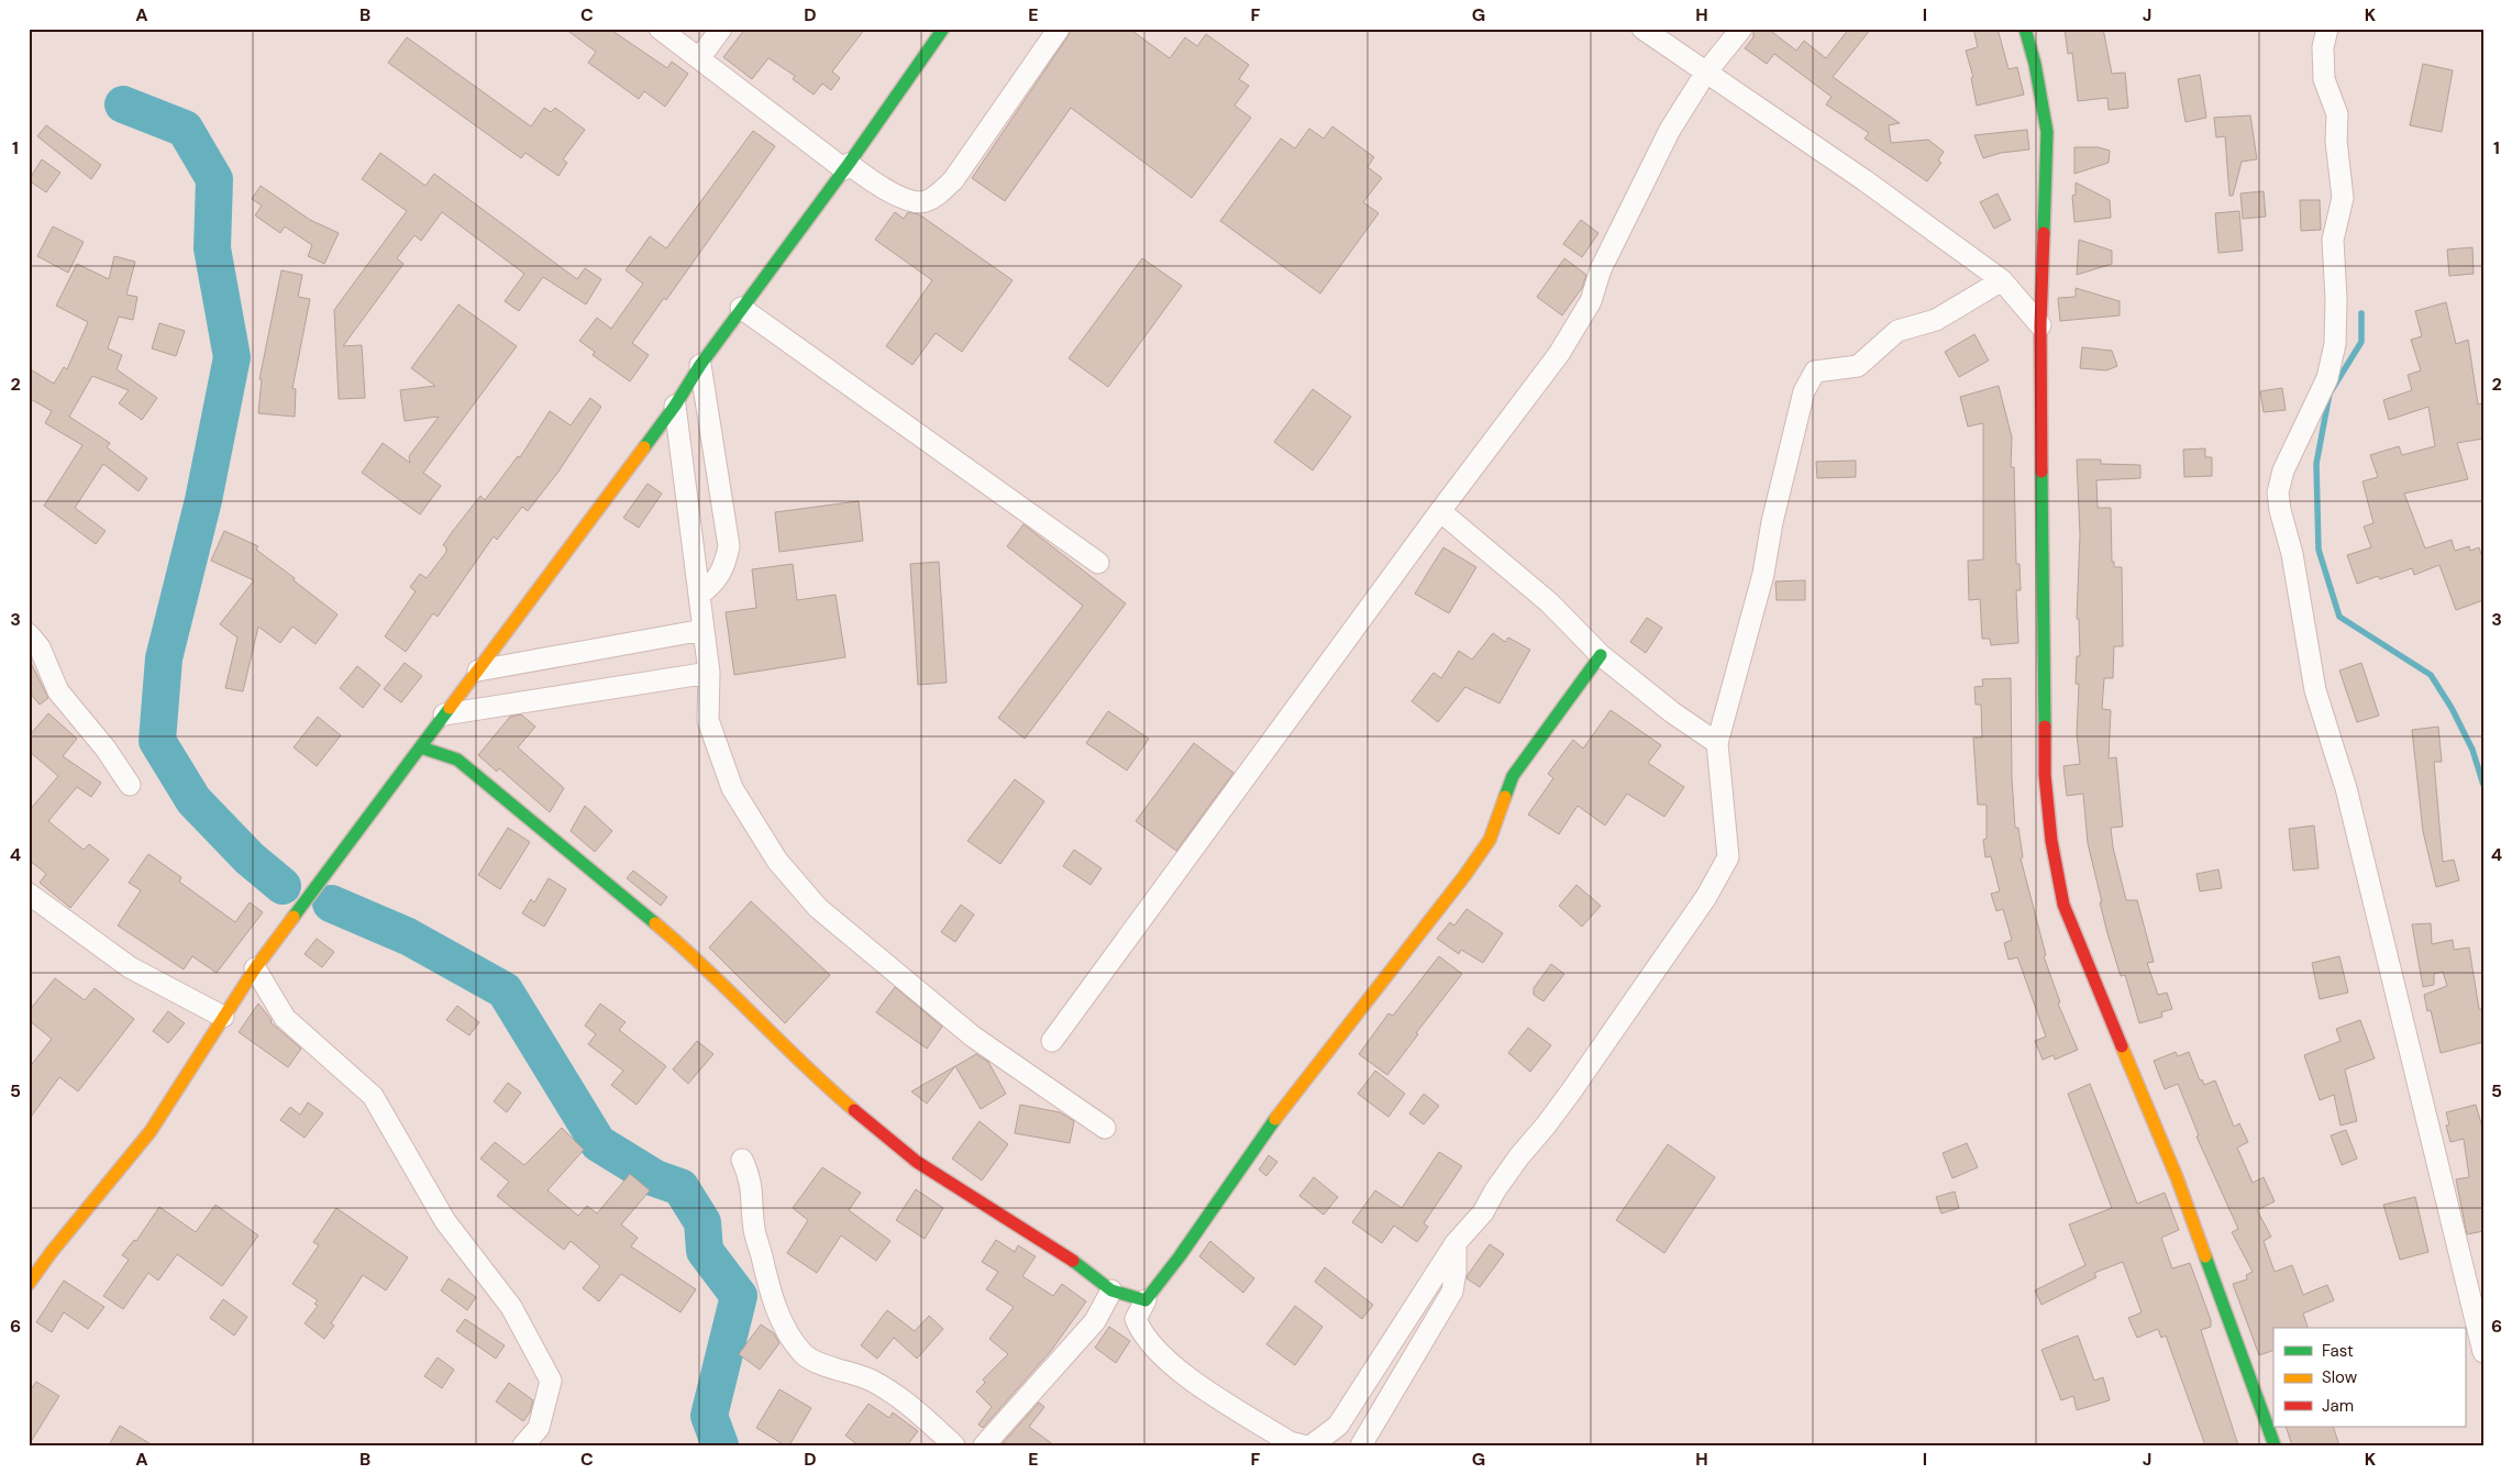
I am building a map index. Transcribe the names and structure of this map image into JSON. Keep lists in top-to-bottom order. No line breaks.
{"legend":["Fast","Slow","Jam"],"grid":{"columns":["A","B","C","D","E","F","G","H","I","J","K"],"rows":["1","2","3","4","5","6"]}}
